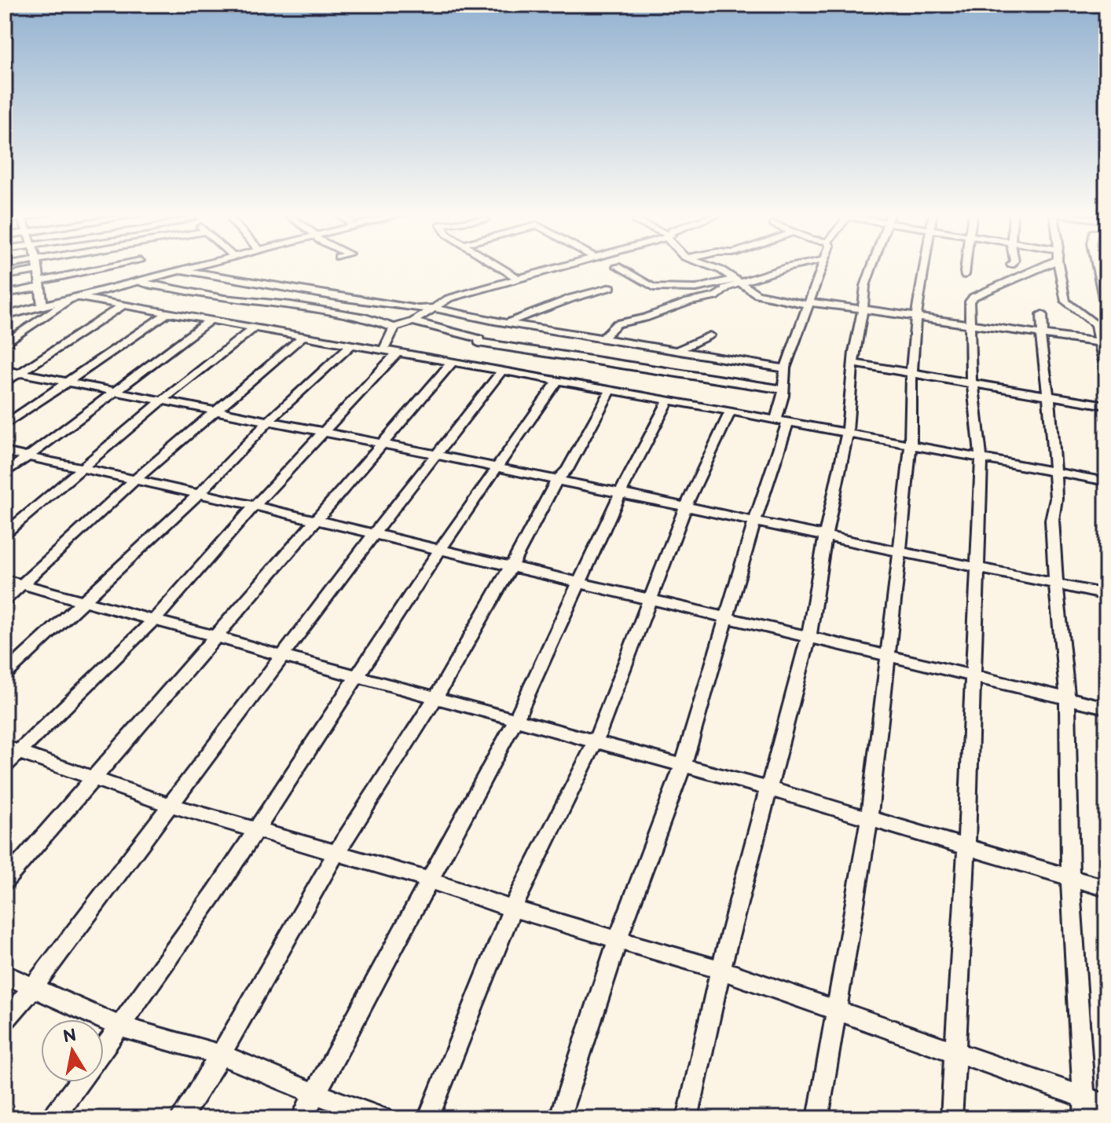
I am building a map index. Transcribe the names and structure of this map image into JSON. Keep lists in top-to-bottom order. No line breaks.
{"north":"top"}
